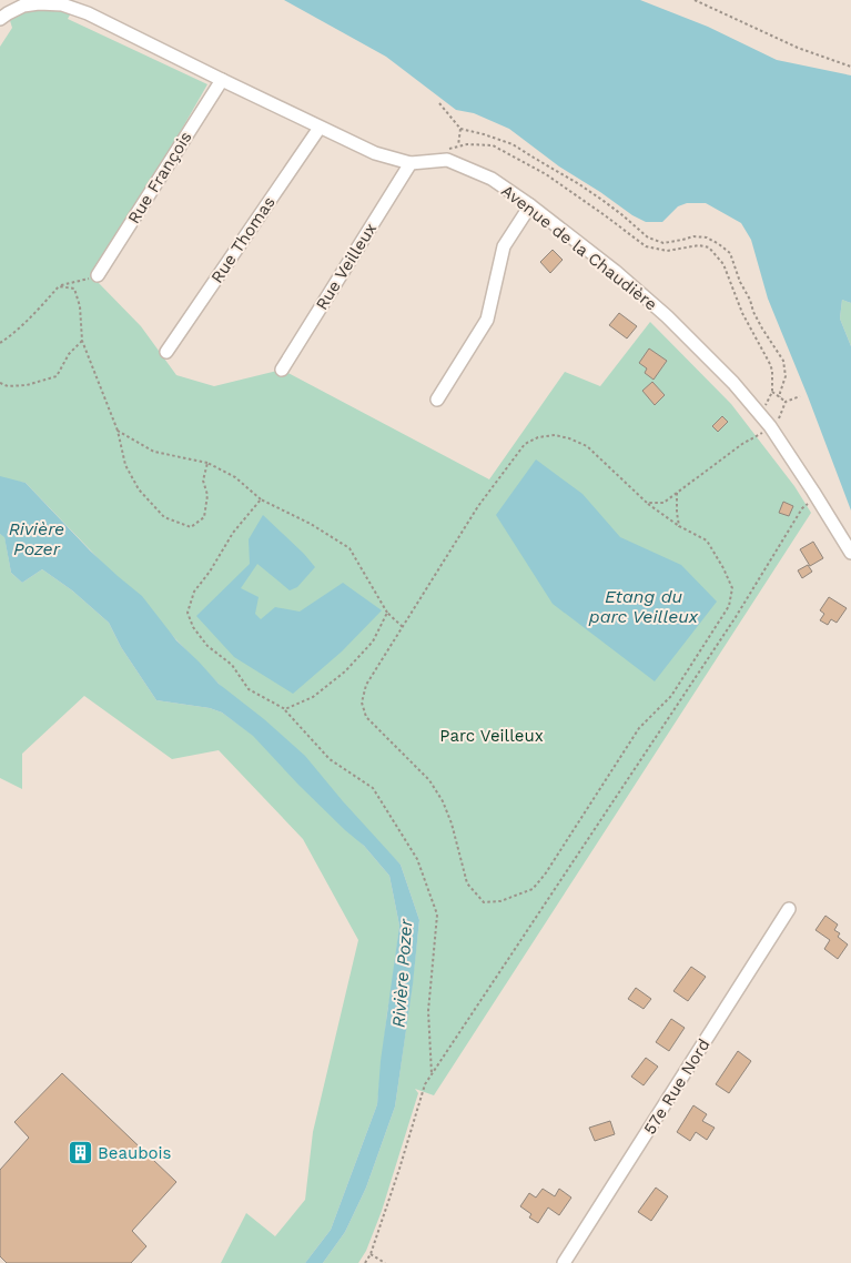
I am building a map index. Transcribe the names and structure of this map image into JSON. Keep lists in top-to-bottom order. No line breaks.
{"streets":{"street":["Rue François","Rue Thomas","Avenue de la Chaudière","Rue Veilleux","57e Rue Nord"]},"crossings":[["Rue François","Avenue de la Chaudière"],["Rue Thomas","Avenue de la Chaudière"],["Avenue de la Chaudière","Rue Veilleux"]],"water":["Rivière Pozer","Etang du parc Veilleux"],"parks":["Parc Veilleux"],"places":{"building":["Beaubois"]}}
